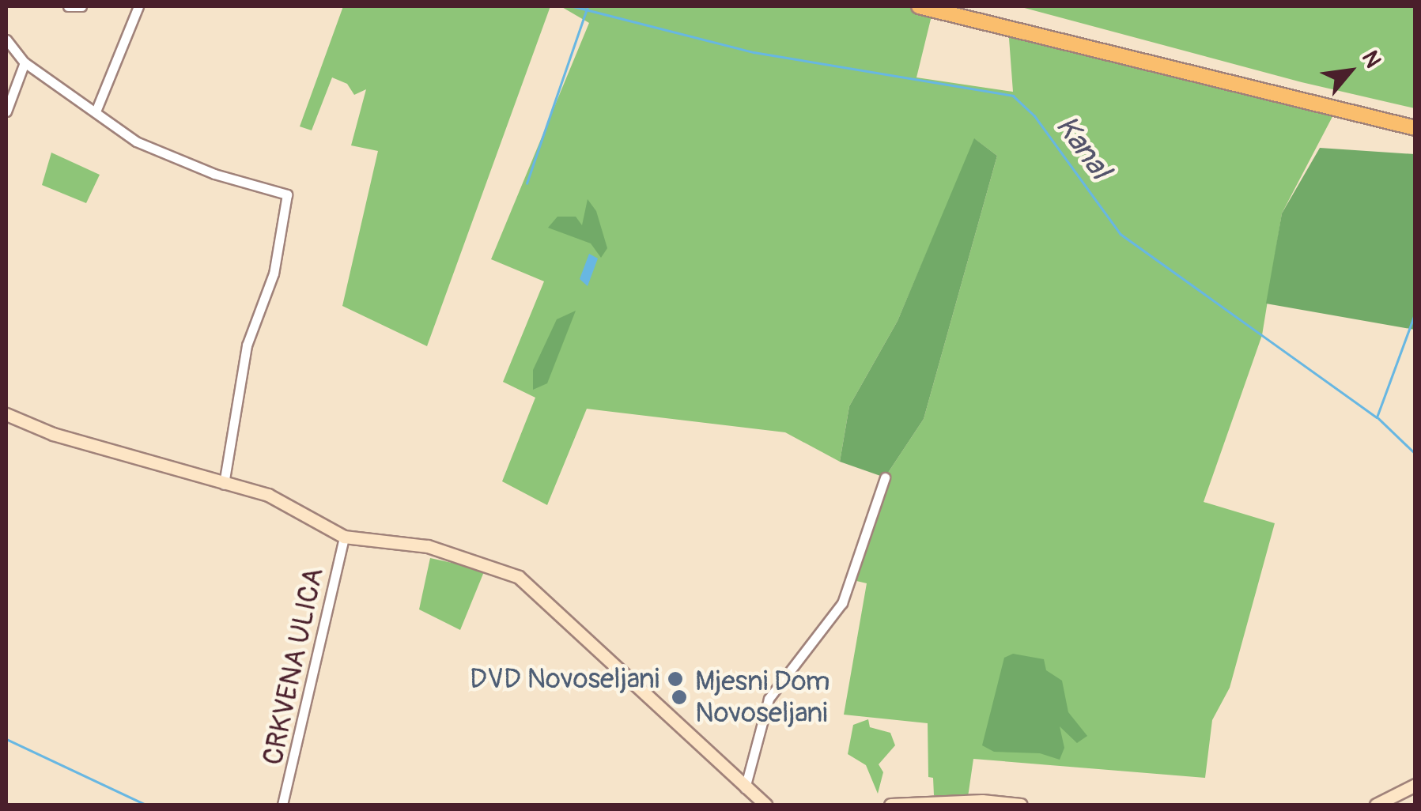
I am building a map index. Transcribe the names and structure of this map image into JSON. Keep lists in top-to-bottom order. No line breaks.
{"streets":{"street":["CRKVENA ULICA"]},"water":["Kanal"],"places":["DVD Novoseljani","Mjesni Dom Novoseljani"],"north":"top right"}
